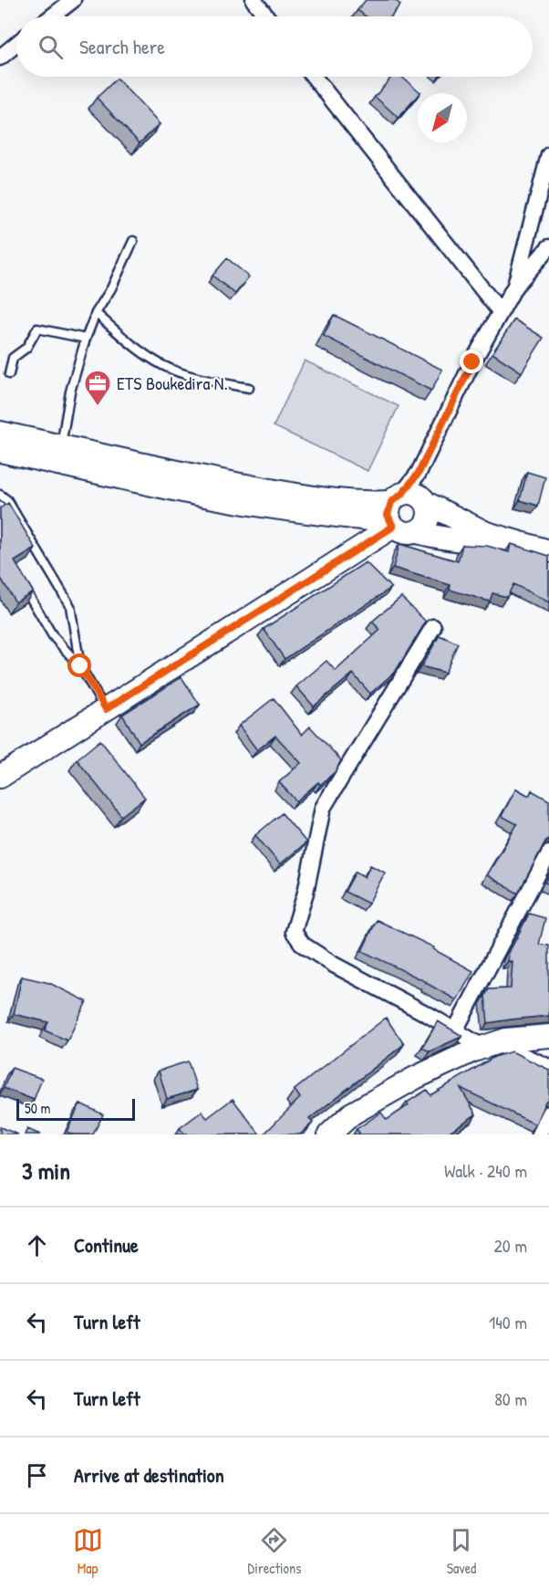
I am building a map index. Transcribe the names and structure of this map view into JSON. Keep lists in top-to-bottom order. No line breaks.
{"places":{"office":["ETS Boukedira N."]},"scale_bar":"50 m","north":"bottom left","page":{"search":"Search here","scale":"50 m","heading":["3 min","Walk · 240 m"],"list":[["Continue","20 m"],["Turn left","140 m"],["Turn left","80 m"],"Arrive at destination"],"nav":["Map","Directions","Saved"]}}
